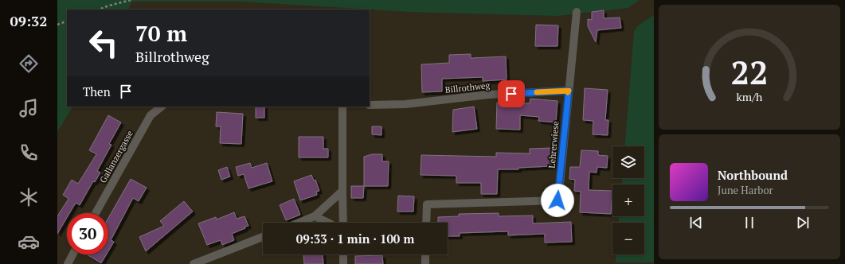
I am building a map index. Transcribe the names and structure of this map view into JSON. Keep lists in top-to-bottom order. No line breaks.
{"streets":{"street":["Billrothweg","Lehrerwiese","Gallanzergasse"]},"crossings":[["Billrothweg","Lehrerwiese"]],"page":{"tabs":"09:32","turn":["70 m","Billrothweg"],"then":"Then","map_buttons":["+","−"],"song":["Northbound","June Harbor"],"limit":"30","trip":"09:33 · 1 min · 100 m","gauge":["22","km/h"]}}
